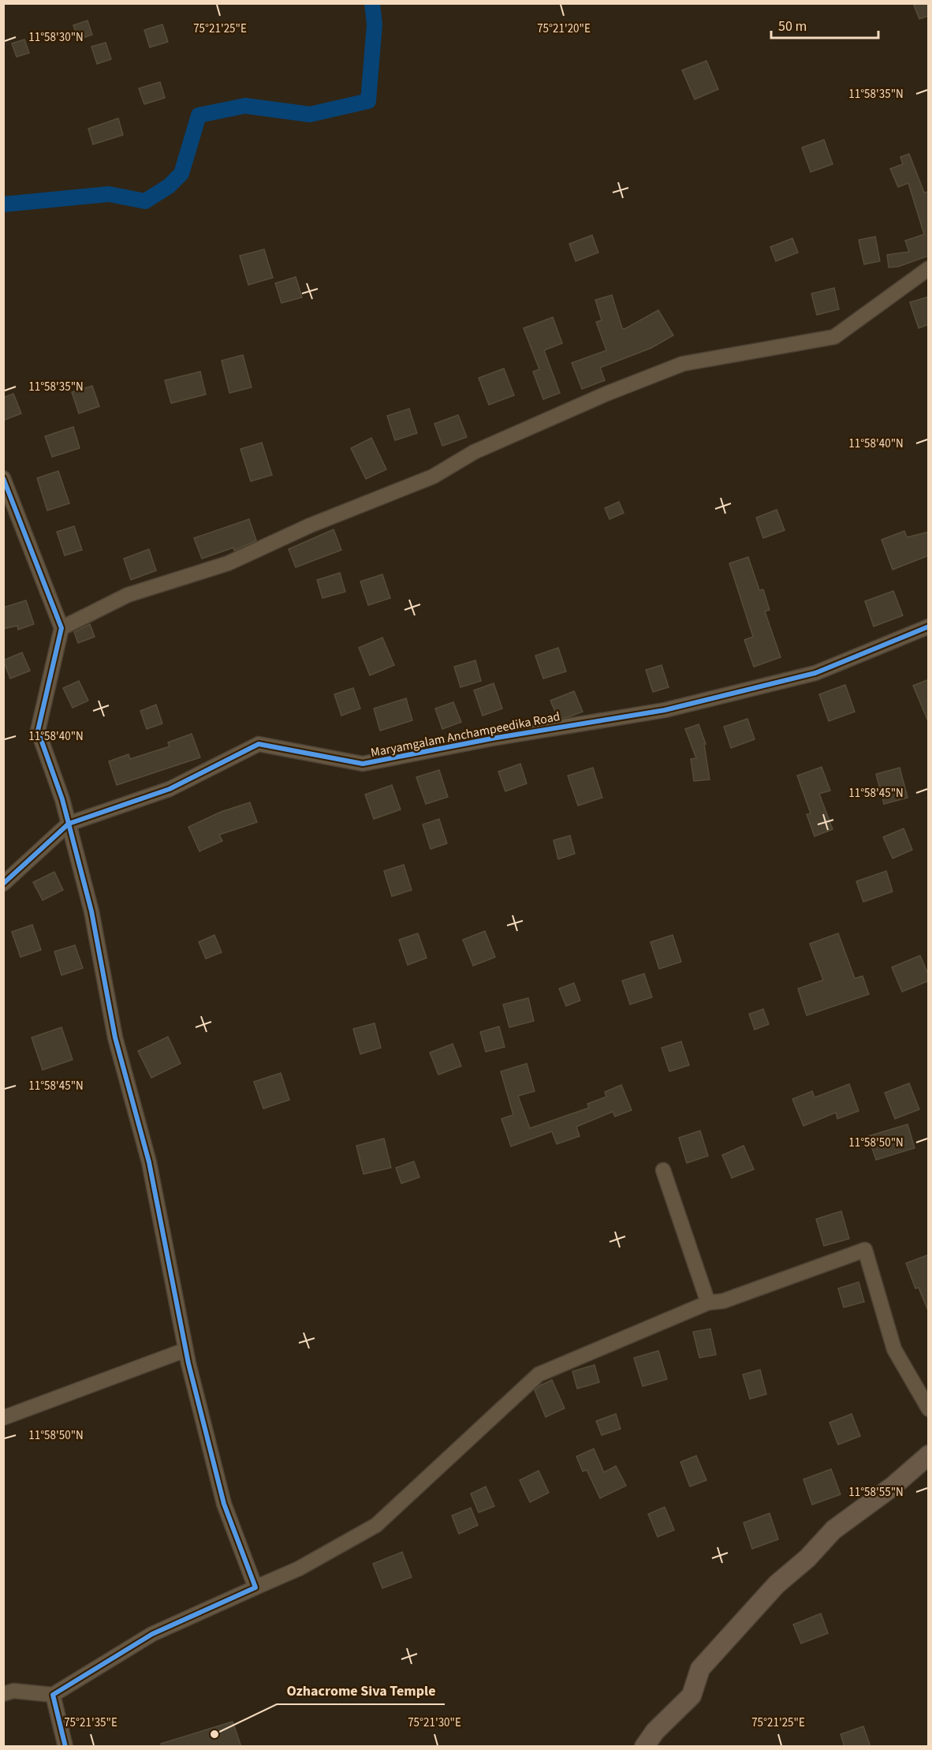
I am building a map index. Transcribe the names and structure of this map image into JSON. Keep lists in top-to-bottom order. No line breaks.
{"streets":{"street":["Maryamgalam Anchampeedika Road"]},"places":["Ozhacrome Siva Temple"],"scale_bar":"50 m","coordinates":["75°21'25\"E","75°21'20\"E","11°58'30\"N","11°58'35\"N","11°58'40\"N","11°58'45\"N","11°58'50\"N","11°58'55\"N","75°21'35\"E","75°21'30\"E"]}
